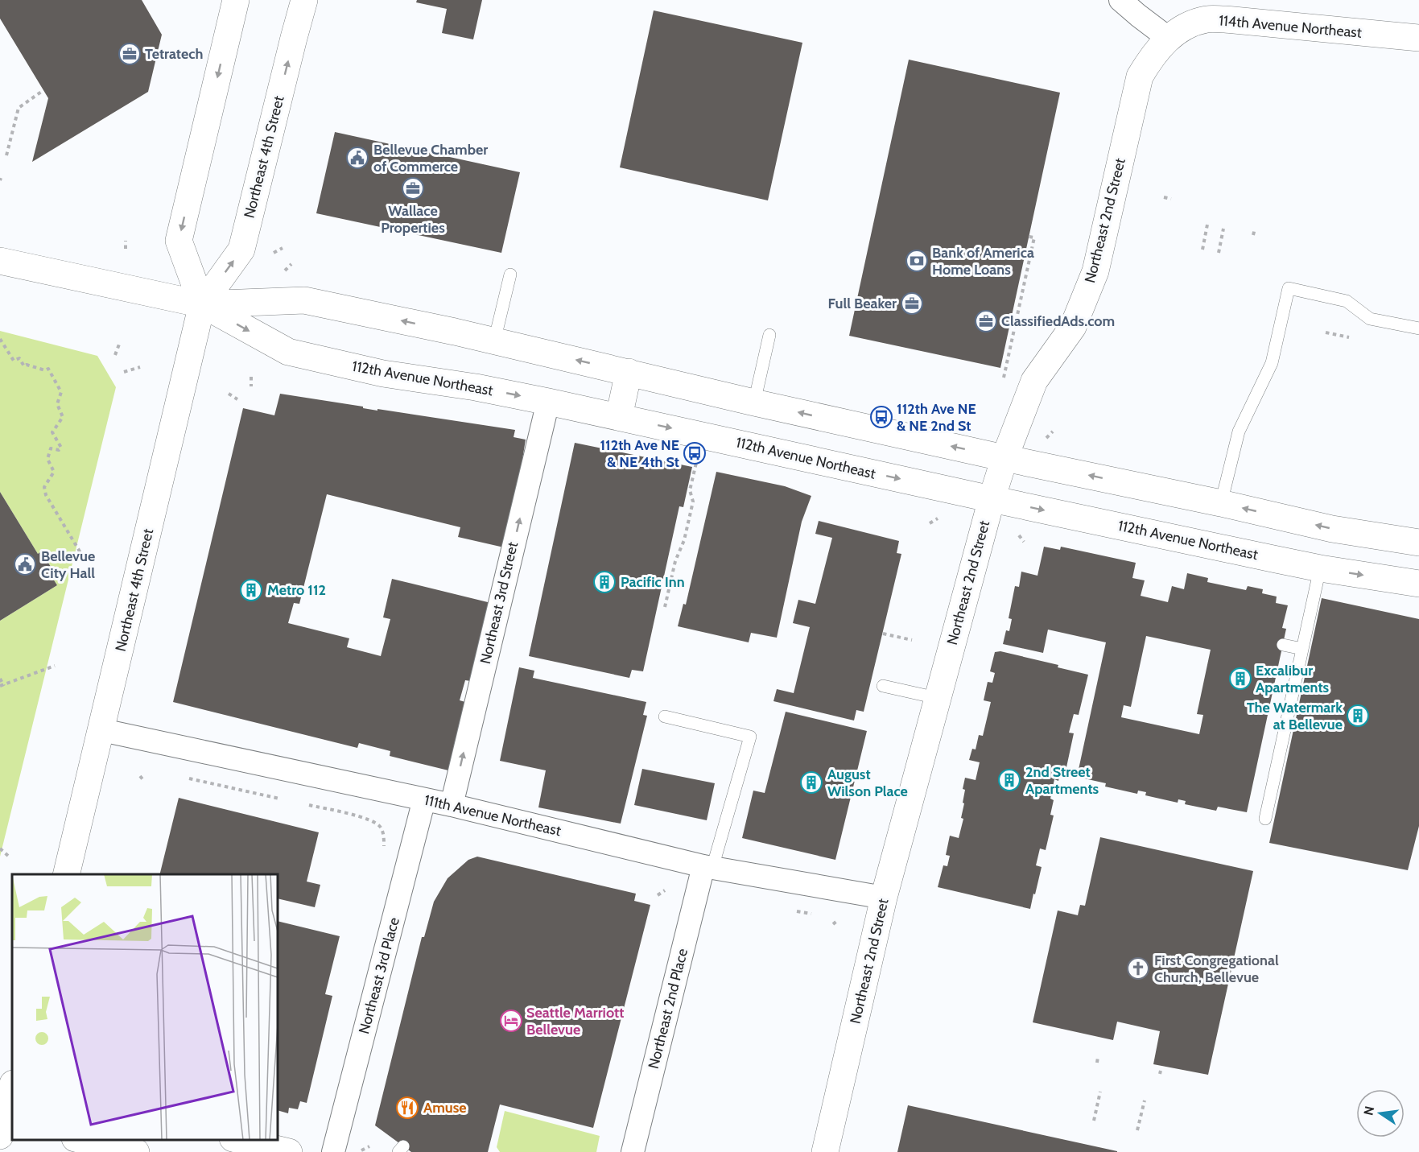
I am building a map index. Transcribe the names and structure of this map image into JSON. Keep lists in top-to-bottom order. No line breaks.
{"streets":{"main road":["114th Avenue Northeast","Northeast 4th Street","Northeast 2nd Street","112th Avenue Northeast"],"street":["Northeast 3rd Street","111th Avenue Northeast","Northeast 3rd Place","Northeast 2nd Place"]},"crossings":[["114th Avenue Northeast","Northeast 2nd Street"],["Northeast 4th Street","112th Avenue Northeast"],["Northeast 4th Street","111th Avenue Northeast"],["Northeast 2nd Street","112th Avenue Northeast"],["Northeast 2nd Street","111th Avenue Northeast"],["112th Avenue Northeast","Northeast 3rd Street"],["Northeast 3rd Street","111th Avenue Northeast"],["111th Avenue Northeast","Northeast 3rd Place"],["111th Avenue Northeast","Northeast 2nd Place"]],"one_way":["Northeast 3rd Street"],"places":{"office":["Tetratech","Wallace Properties","Full Beaker","ClassifiedAds.com"],"public building":["Bellevue Chamber of Commerce","Bellevue City Hall"],"bank":["Bank of America Home Loans"],"bus stop":["112th Ave NE & NE 2nd St","112th Ave NE & NE 4th St"],"building":["Pacific Inn","Metro 112","Excalibur Apartments","The Watermark at Bellevue","2nd Street Apartments","August Wilson Place"],"church":["First Congregational Church, Bellevue"],"hotel":["Seattle Marriott Bellevue"],"restaurant":["Amuse"]},"north":"left"}
